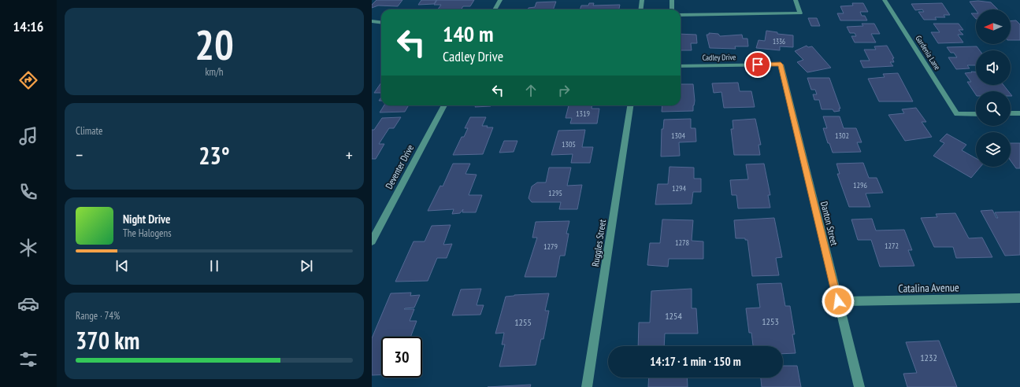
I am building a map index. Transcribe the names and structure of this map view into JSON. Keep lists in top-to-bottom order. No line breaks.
{"streets":{"street":["Gardenia Lane","Cadley Drive","Deventer Drive","Danton Street","Ruggles Street","Catalina Avenue"]},"crossings":[["Cadley Drive","Danton Street"],["Danton Street","Catalina Avenue"]],"house_numbers":["1336","1319","1304","1302","1305","1296","1294","1295","1278","1272","1279","1254","1253","1255","1232"],"north":"left","page":{"tabs":"14:16","tile":[["20","km/h"],"Climate",["Range · 74%","370 km"]],"turn":["140 m","Cadley Drive"],"heat":["−","23°","+"],"song":["Night Drive","The Halogens"],"limit":"30","trip":"14:17 · 1 min · 150 m"}}
